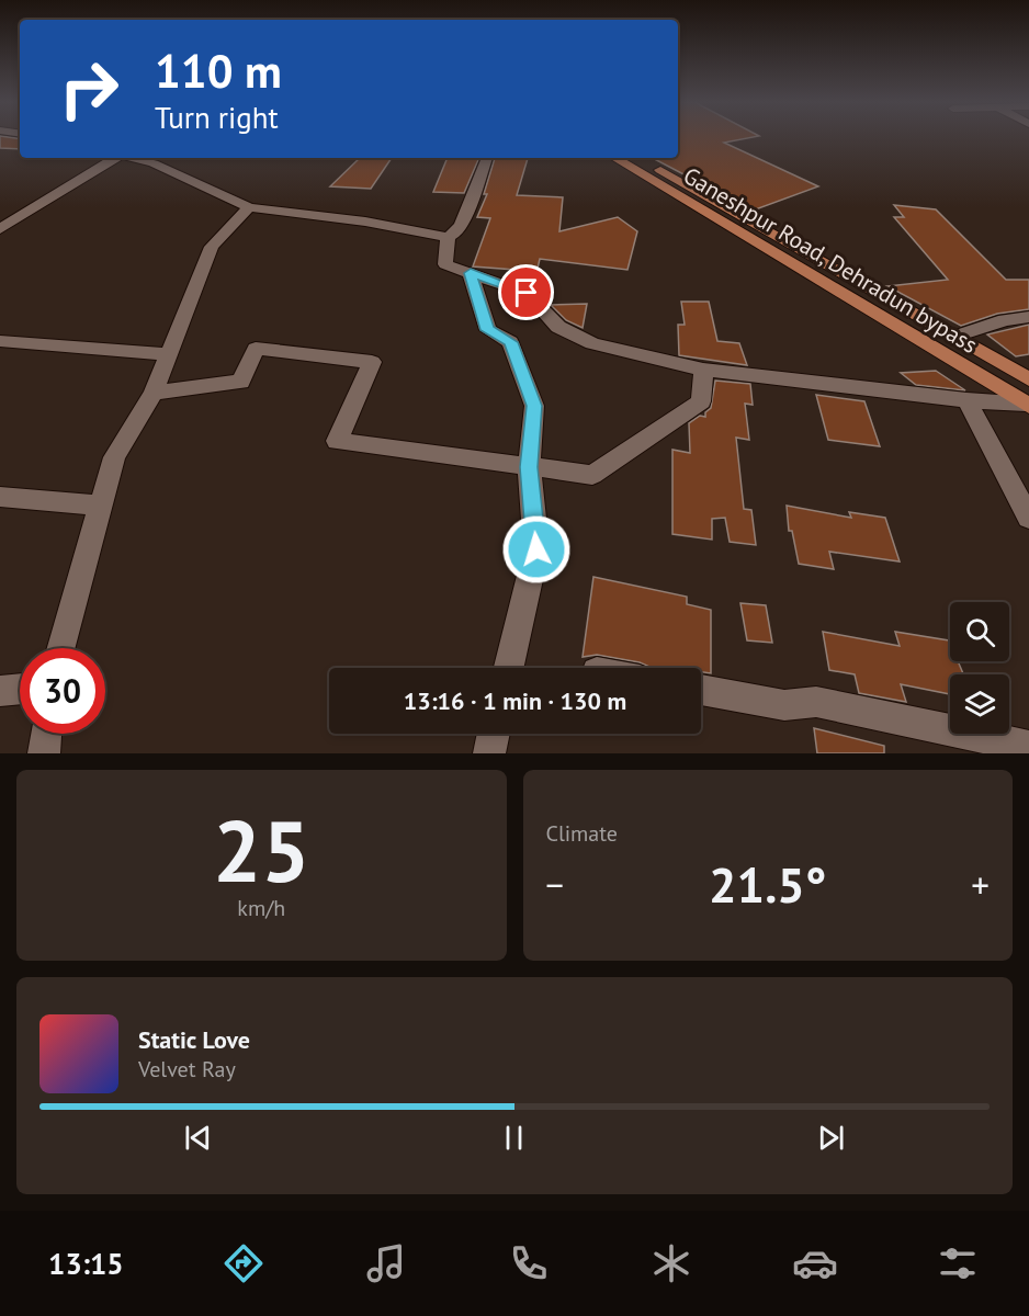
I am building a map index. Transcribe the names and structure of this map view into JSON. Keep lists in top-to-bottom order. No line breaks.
{"streets":{"main road":["Ganeshpur Road, Dehradun bypass"]},"page":{"turn":["110 m","Turn right"],"limit":"30","trip":"13:16 · 1 min · 130 m","tile":[["25","km/h"],"Climate"],"heat":["−","21.5°","+"],"song":["Static Love","Velvet Ray"],"tabs":"13:15"}}
